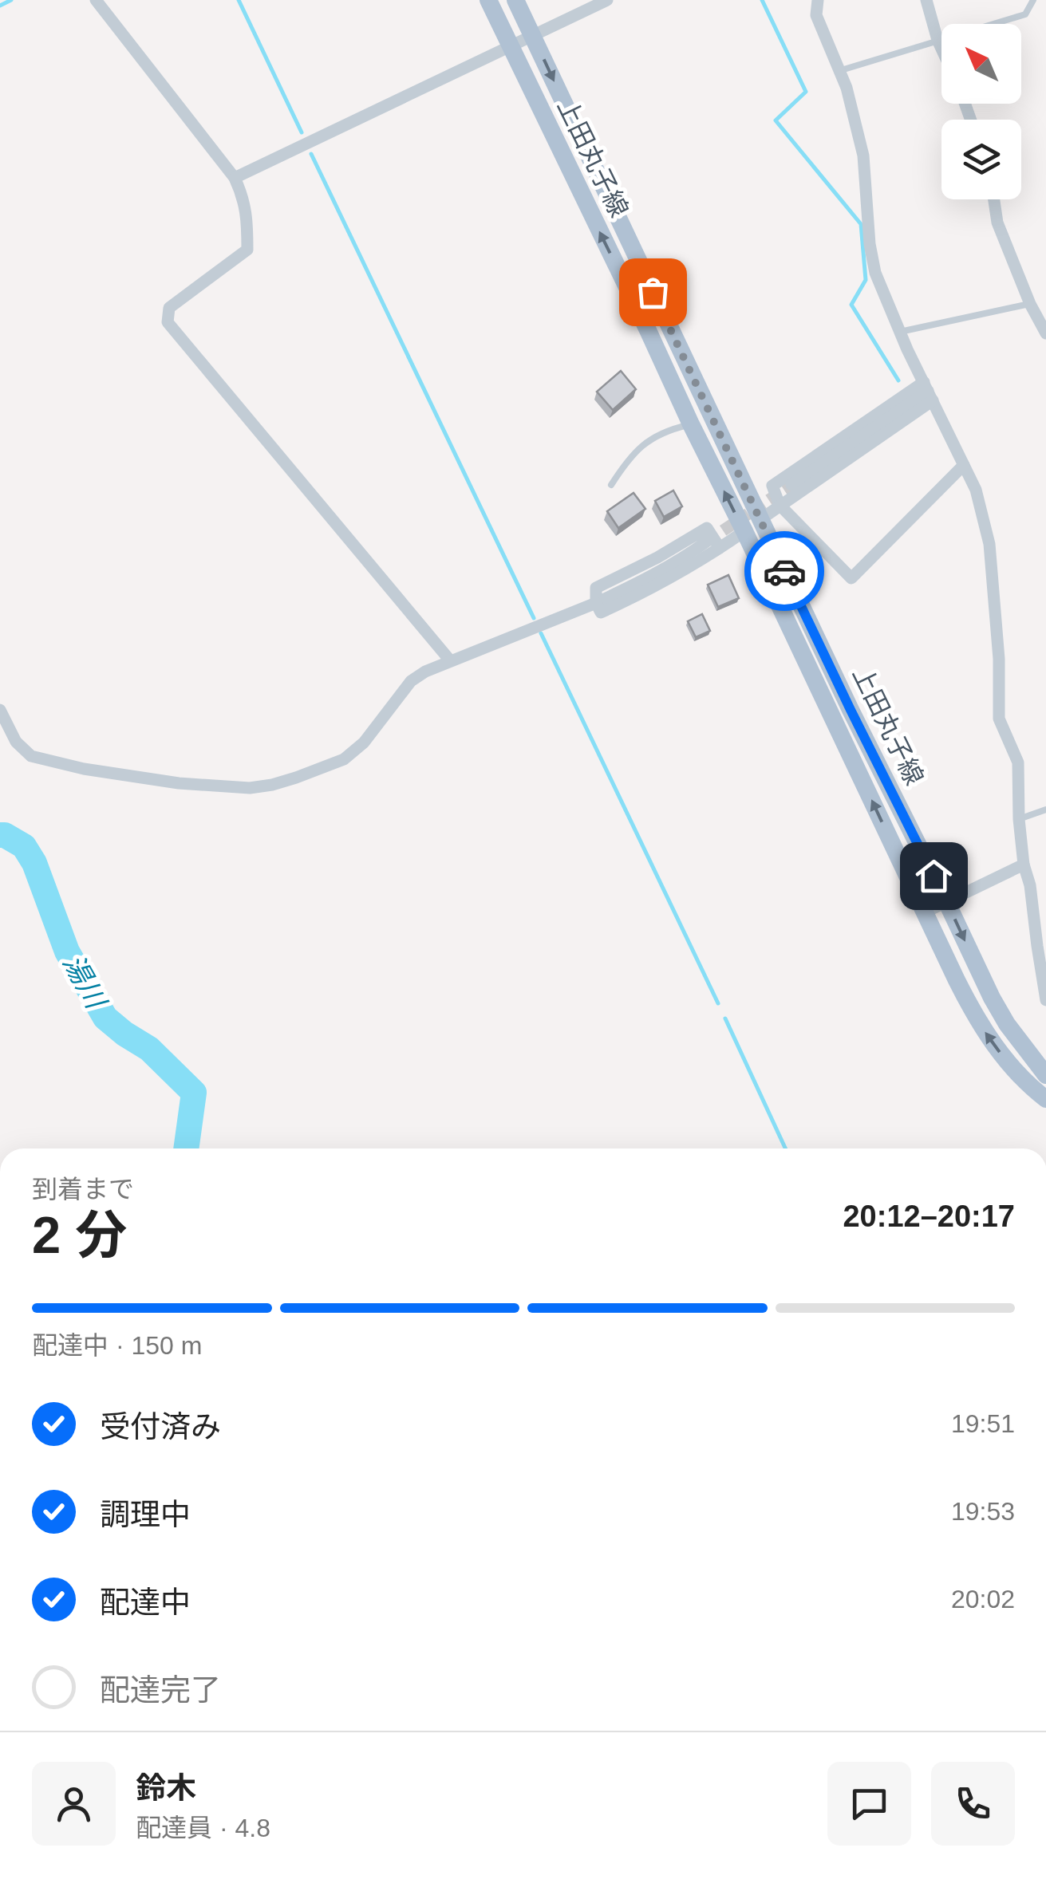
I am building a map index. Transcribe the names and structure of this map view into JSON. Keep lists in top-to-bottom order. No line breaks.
{"streets":{"main road":["上田丸子線"]},"water":["湯川"],"north":"top left","page":{"heading":["2 分","到着まで","20:12–20:17"],"panel":["鈴木","配達員 · 4.8"],"bar":"配達中 · 150 m","list":[["受付済み","19:51"],["調理中","19:53"],["配達中","20:02"],"配達完了"]}}
